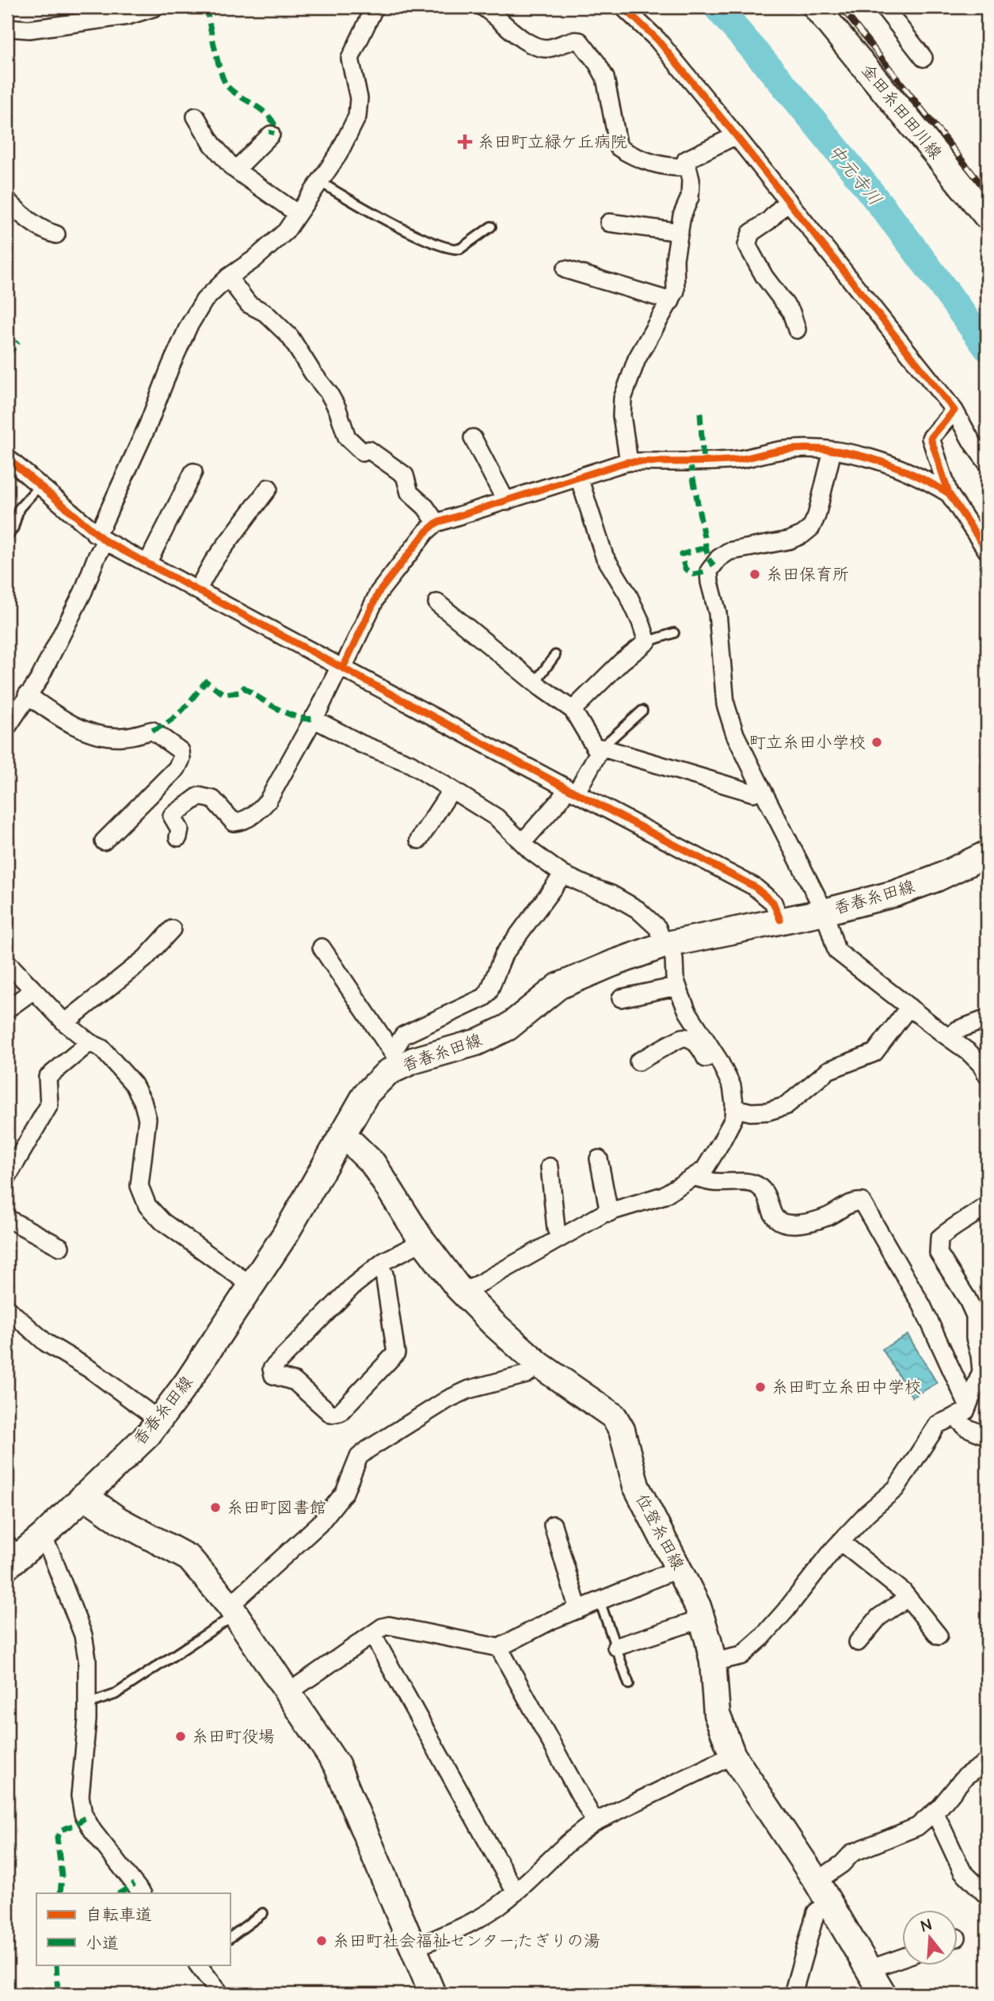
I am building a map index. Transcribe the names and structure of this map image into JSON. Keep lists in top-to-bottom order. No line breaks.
{"streets":{"main road":["金田糸田田川線","香春糸田線","位登糸田線"]},"crossings":[["香春糸田線","位登糸田線"]],"water":["中元寺川"],"places":{"health":["糸田町立緑ケ丘病院"],"other":["糸田保育所","町立糸田小学校","糸田町立糸田中学校","糸田町図書館","糸田町役場","糸田町社会福祉センター;たぎりの湯"]},"legend":["自転車道","小道"],"north":"top"}
